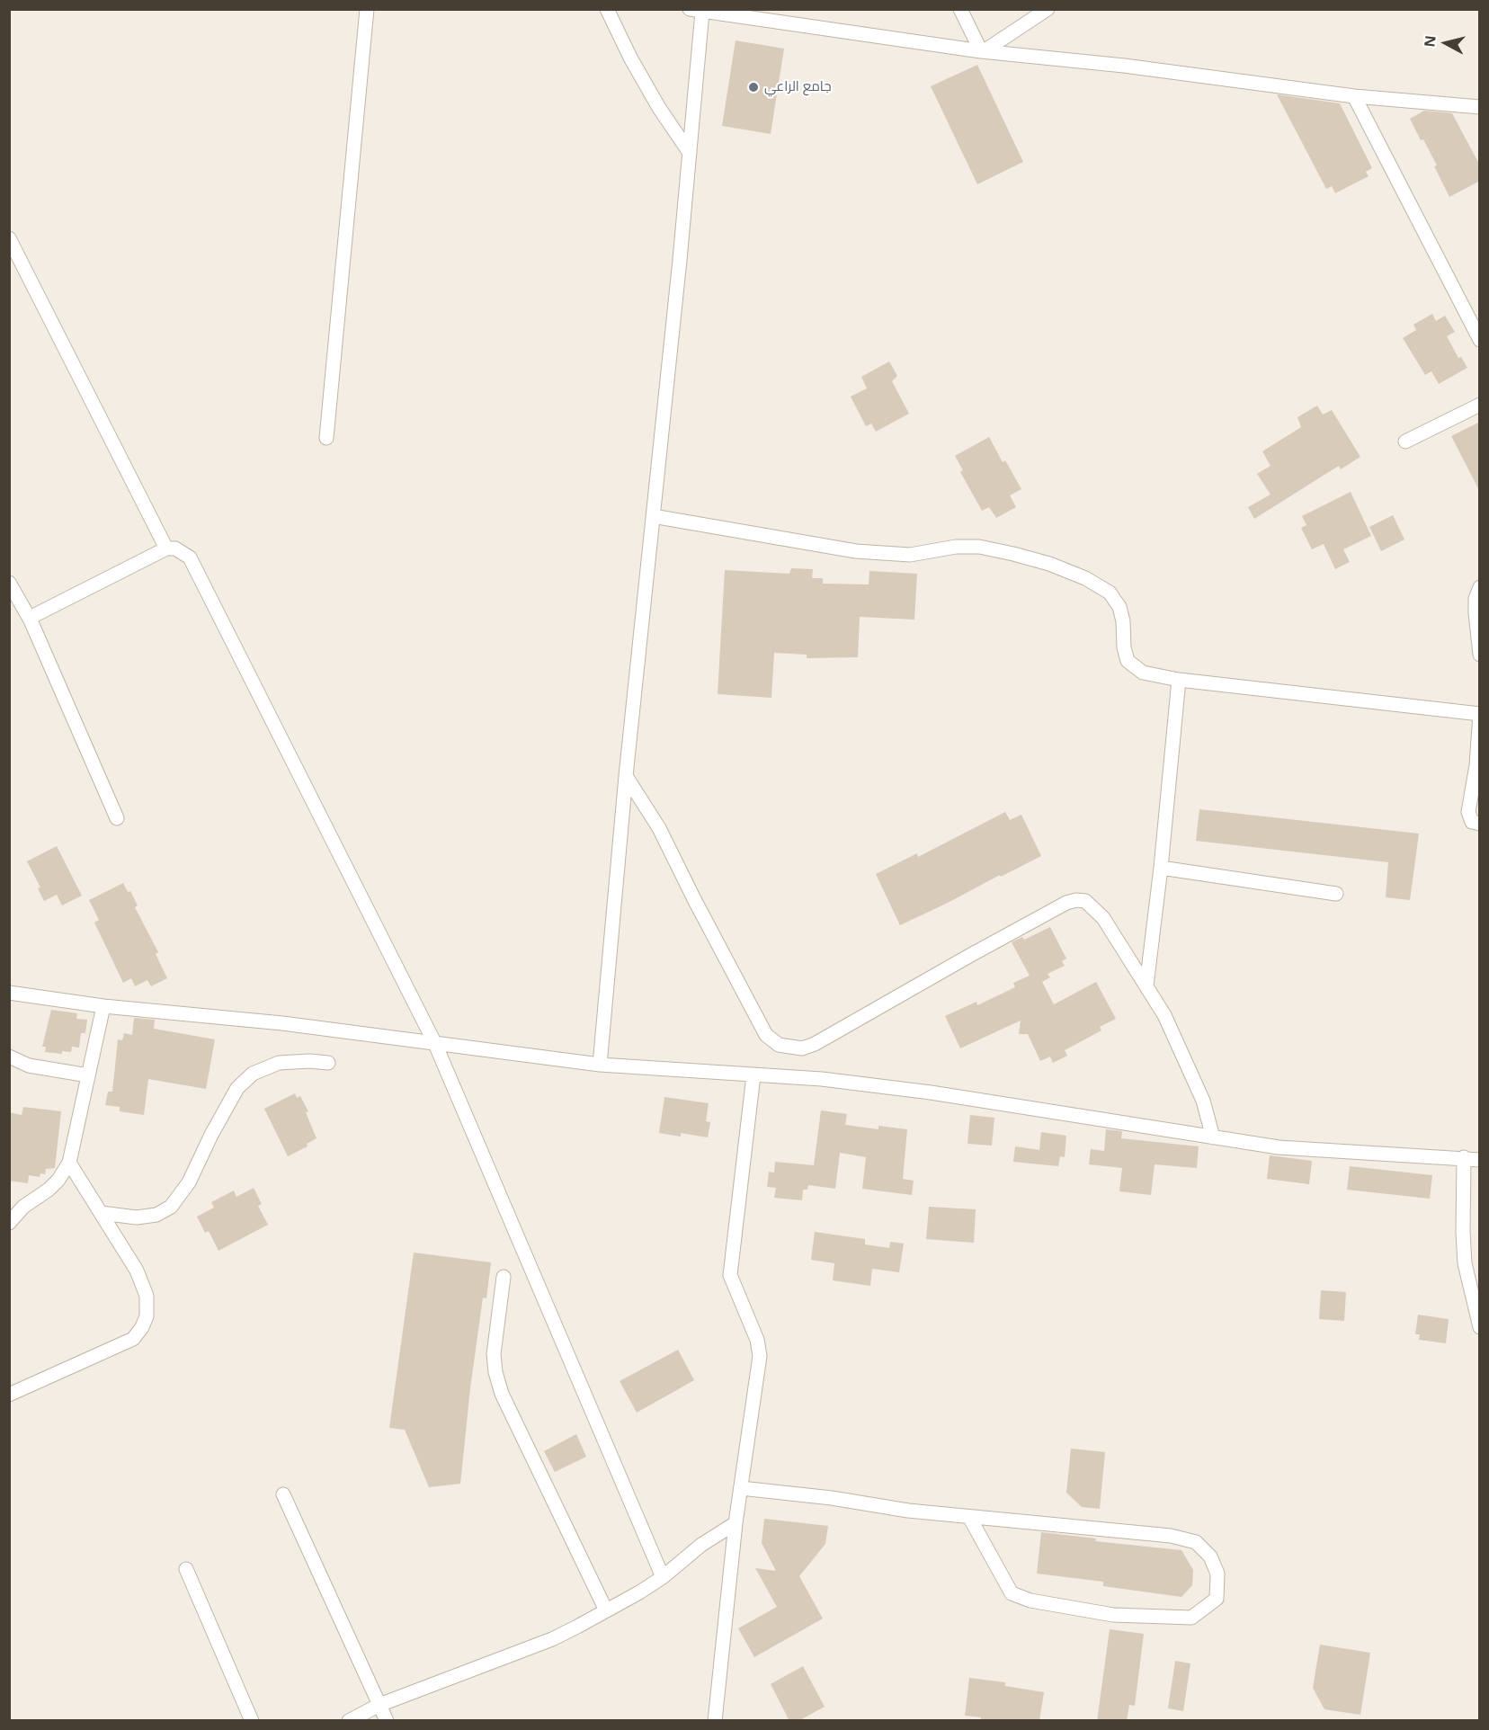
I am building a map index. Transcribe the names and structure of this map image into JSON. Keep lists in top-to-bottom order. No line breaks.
{"places":["جامع الراعي"],"north":"left"}
